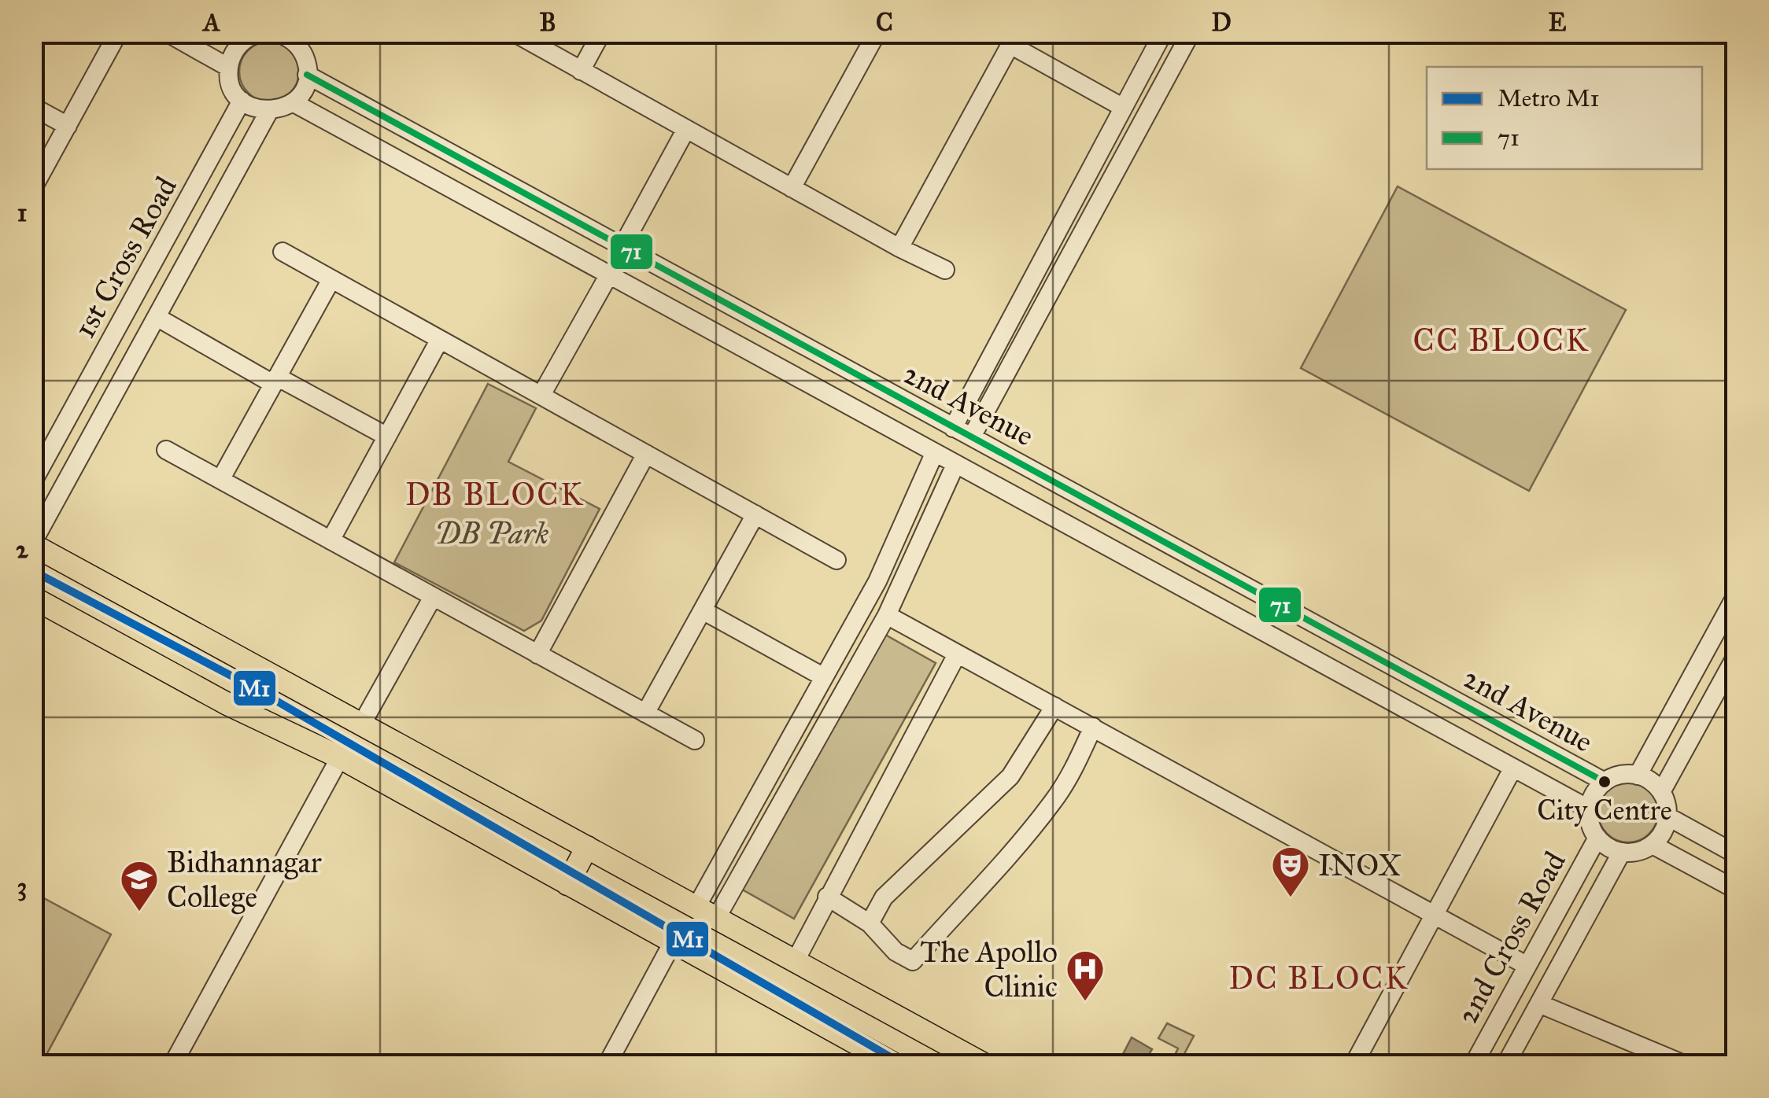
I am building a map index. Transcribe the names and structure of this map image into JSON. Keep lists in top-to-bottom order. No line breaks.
{"streets":{"street":["1st Cross Road","2nd Avenue","2nd Cross Road"]},"crossings":[["2nd Avenue","2nd Cross Road"]],"districts":["CC BLOCK","DB BLOCK","DC BLOCK"],"parks":["DB Park"],"places":{"other":["City Centre"],"theatre":["INOX"],"school or university":["Bidhannagar College"],"hospital":["The Apollo Clinic"]},"lines":["transit line 71","metro line M1"],"legend":["Metro M1","71"],"grid":{"columns":["A","B","C","D","E"],"rows":["1","2","3"]}}
